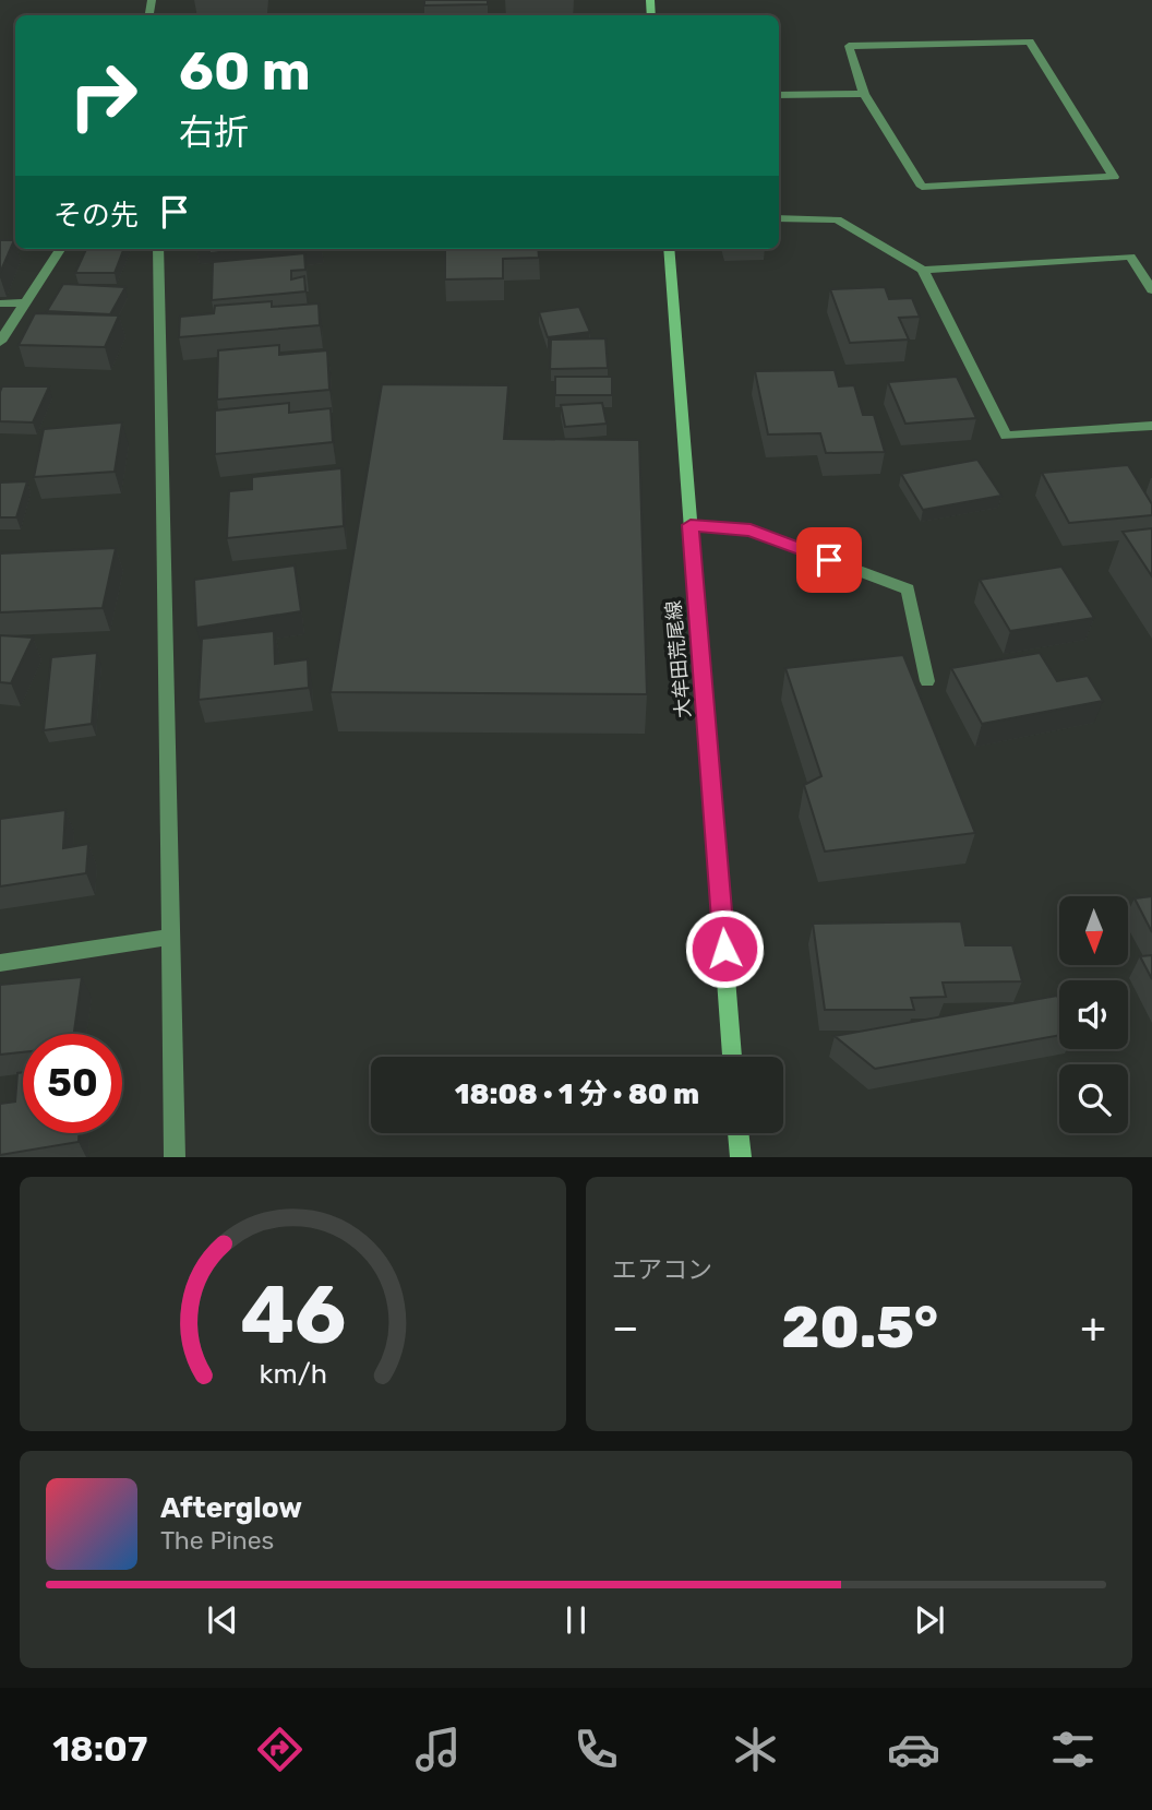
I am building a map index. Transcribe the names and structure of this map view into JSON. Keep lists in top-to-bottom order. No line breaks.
{"streets":{"main road":["大牟田荒尾線"]},"north":"bottom","page":{"turn":["60 m","右折"],"then":"その先","limit":"50","trip":"18:08 · 1 分 · 80 m","tile":"エアコン","heat":["−","20.5°","+"],"song":["Afterglow","The Pines"],"tabs":"18:07","gauge":["46","km/h"]}}
